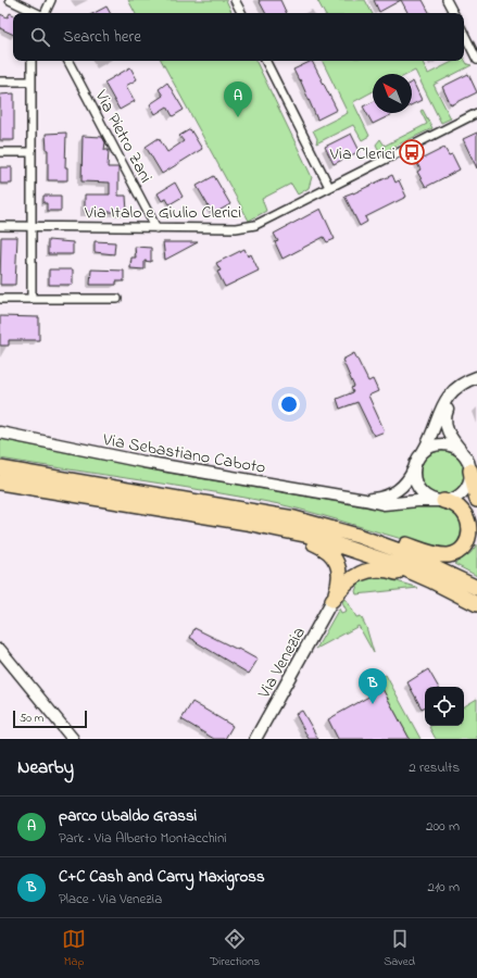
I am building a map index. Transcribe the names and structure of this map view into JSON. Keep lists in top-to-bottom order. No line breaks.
{"streets":{"street":["Via Pietro Zani","Via Italo e Giulio Clerici","Via Sebastiano Caboto","Via Venezia"]},"crossings":[["Via Pietro Zani","Via Italo e Giulio Clerici"]],"places":{"bus stop":["Via Clerici"]},"scale_bar":"50 m","north":"top left","page":{"search":"Search here","pins":["A","B"],"scale":"50 m","heading":["Nearby","2 results"],"list":[{"mark":"A","name":"parco Ubaldo Grassi","note":"Park · Via Alberto Montacchini","value":"200 m"},{"mark":"B","name":"C+C Cash and Carry Maxigross","note":"Place · Via Venezia","value":"210 m"}],"nav":["Map","Directions","Saved"]}}
